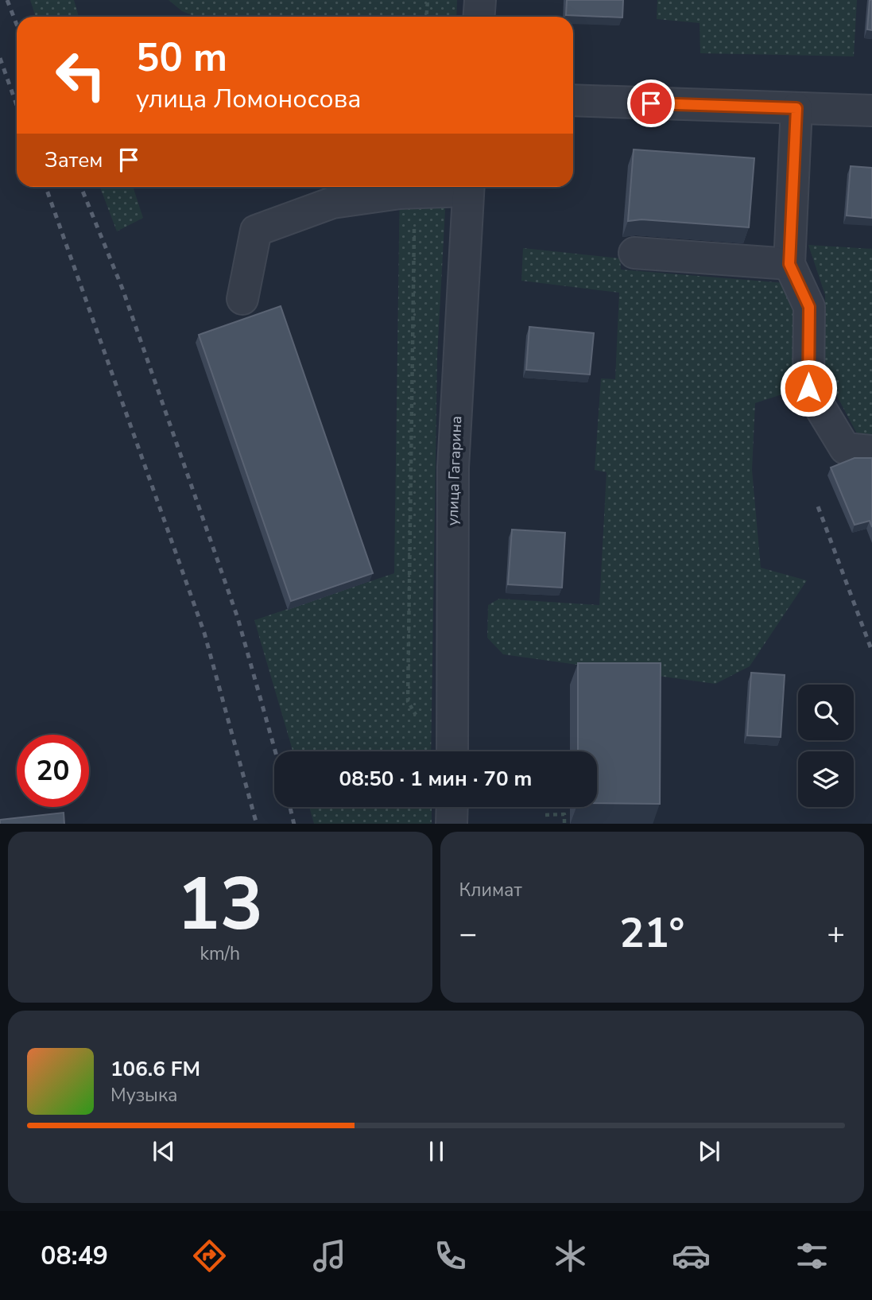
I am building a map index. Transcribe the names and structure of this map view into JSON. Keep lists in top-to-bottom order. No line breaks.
{"streets":{"street":["улица Гагарина"]},"page":{"turn":["50 m","улица Ломоносова"],"then":"Затем","limit":"20","trip":"08:50 · 1 мин · 70 m","tile":[["13","km/h"],"Климат"],"heat":["−","21°","+"],"song":["106.6 FM","Музыка"],"tabs":"08:49"}}
